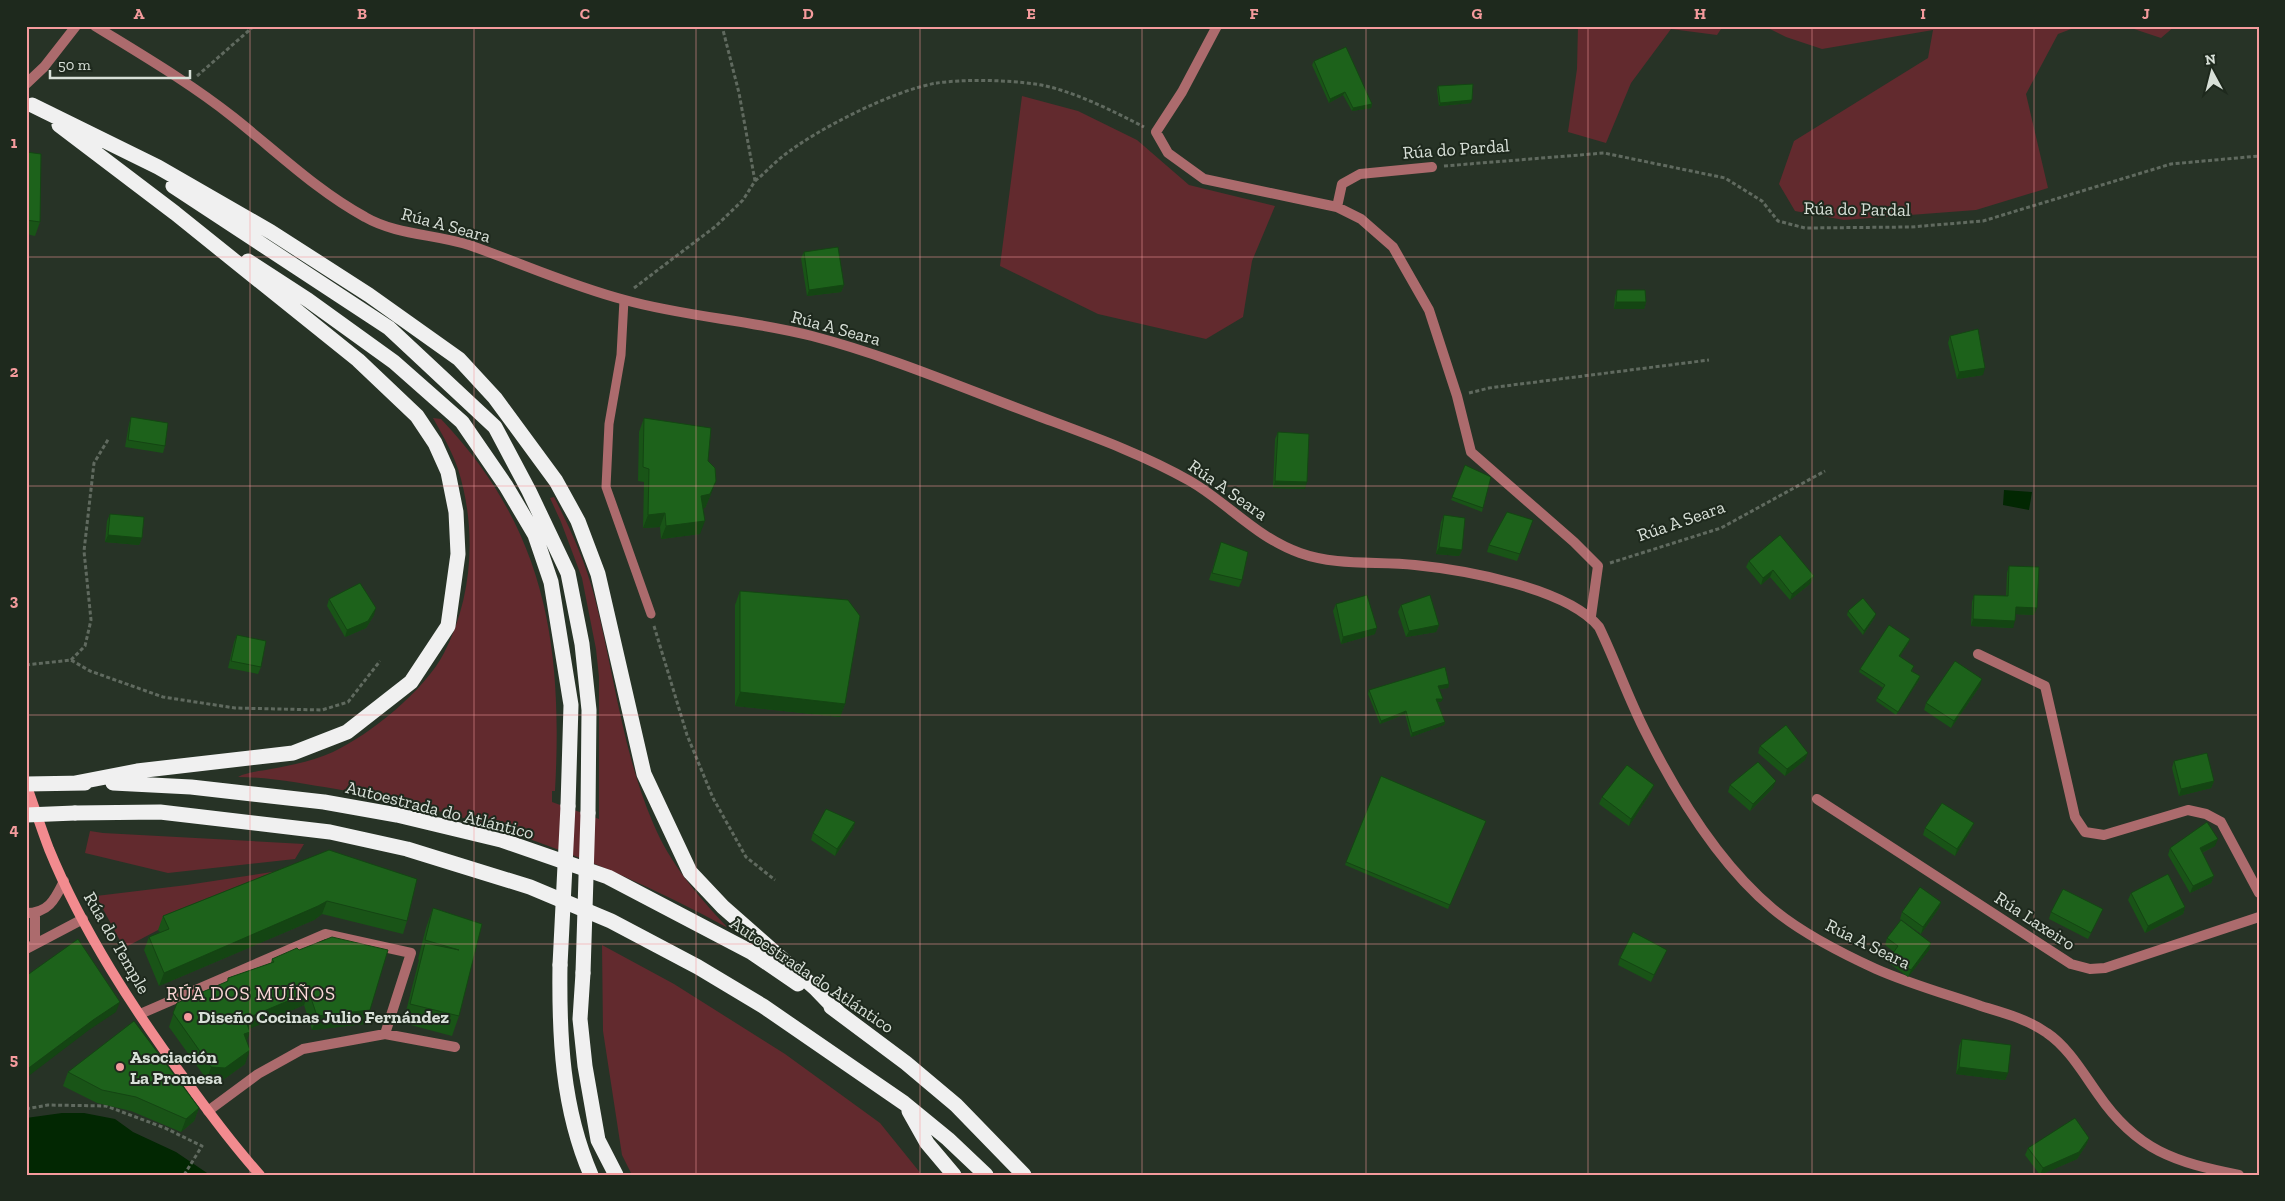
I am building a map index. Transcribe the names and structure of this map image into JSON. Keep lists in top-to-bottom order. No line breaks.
{"streets":{"highway":["Autoestrada do Atlántico"],"main road":["Rúa do Temple"],"street":["Rúa do Pardal","Rúa A Seara","Rúa Laxeiro"]},"districts":["RÚA DOS MUÍÑOS"],"places":["Diseño Cocinas Julio Fernández","Asociación La Promesa"],"scale_bar":"50 m","north":"top","grid":{"columns":["A","B","C","D","E","F","G","H","I","J"],"rows":["1","2","3","4","5"]}}
